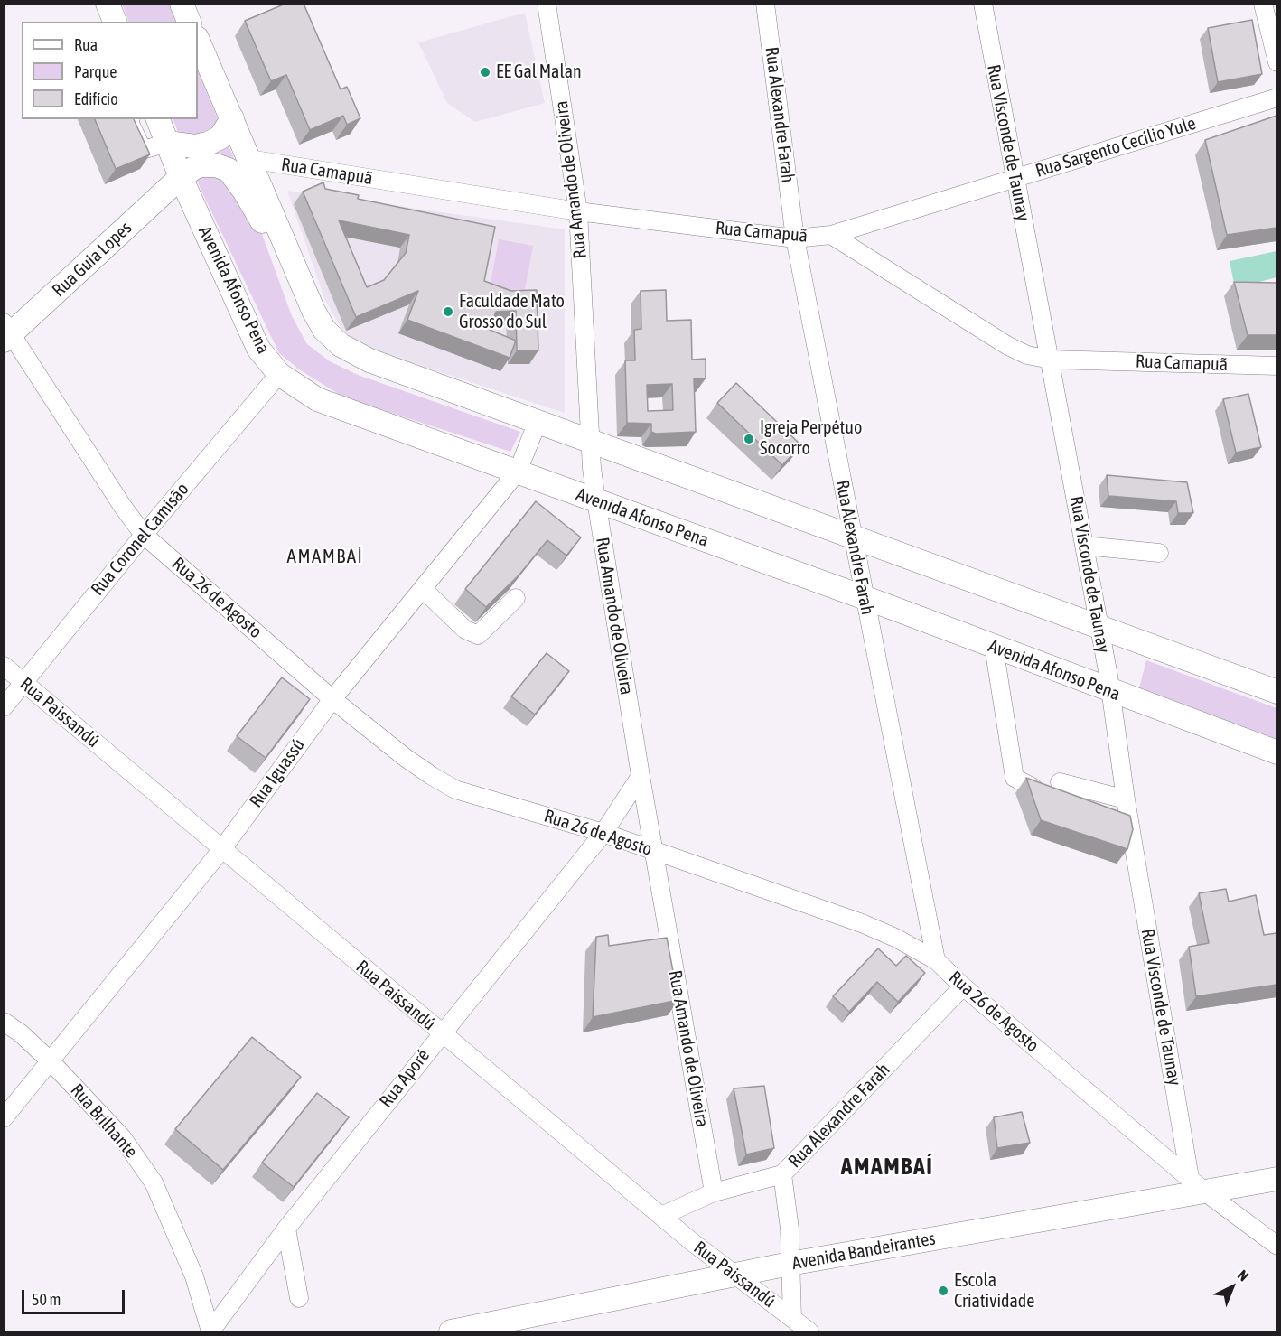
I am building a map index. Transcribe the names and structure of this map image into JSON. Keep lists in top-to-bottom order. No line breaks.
{"streets":{"main road":["Rua Guia Lopes","Avenida Afonso Pena","Avenida Bandeirantes"],"street":["Rua Alexandre Farah","Rua Visconde de Taunay","Rua Sargento Cecílio Yule","Rua Camapuã","Rua Amando de Oliveira","Rua Coronel Camisão","Rua 26 de Agosto","Rua Paissandú","Rua Iguassú","Rua Aporé","Rua Brilhante"]},"crossings":[["Rua Alexandre Farah","Rua Camapuã"],["Rua Alexandre Farah","Rua Amando de Oliveira"],["Rua Alexandre Farah","Avenida Afonso Pena"],["Rua Alexandre Farah","Rua 26 de Agosto"],["Rua Alexandre Farah","Rua Paissandú"],["Rua Visconde de Taunay","Rua Sargento Cecílio Yule"],["Rua Visconde de Taunay","Rua Camapuã"],["Rua Visconde de Taunay","Avenida Afonso Pena"],["Rua Visconde de Taunay","Rua 26 de Agosto"],["Rua Sargento Cecílio Yule","Rua Camapuã"],["Rua Camapuã","Rua Amando de Oliveira"],["Rua Amando de Oliveira","Avenida Afonso Pena"],["Rua Amando de Oliveira","Rua 26 de Agosto"],["Rua Amando de Oliveira","Rua Aporé"],["Rua Guia Lopes","Avenida Afonso Pena"],["Rua Guia Lopes","Rua 26 de Agosto"],["Avenida Afonso Pena","Rua Coronel Camisão"],["Avenida Afonso Pena","Rua Iguassú"],["Rua Coronel Camisão","Rua 26 de Agosto"],["Rua Coronel Camisão","Rua Paissandú"],["Rua 26 de Agosto","Rua Iguassú"],["Rua 26 de Agosto","Rua Aporé"],["Rua 26 de Agosto","Avenida Bandeirantes"],["Rua Paissandú","Rua Iguassú"],["Rua Paissandú","Rua Aporé"],["Rua Paissandú","Avenida Bandeirantes"],["Rua Iguassú","Rua Brilhante"],["Rua Aporé","Rua Brilhante"]],"districts":["AMAMBAÍ","AMAMBAÍ"],"places":["EE Gal Malan","Faculdade Mato Grosso do Sul","Igreja Perpétuo Socorro","Escola Criatividade"],"legend":["Rua","Parque","Edifício"],"scale_bar":"50 m","north":"top right"}
